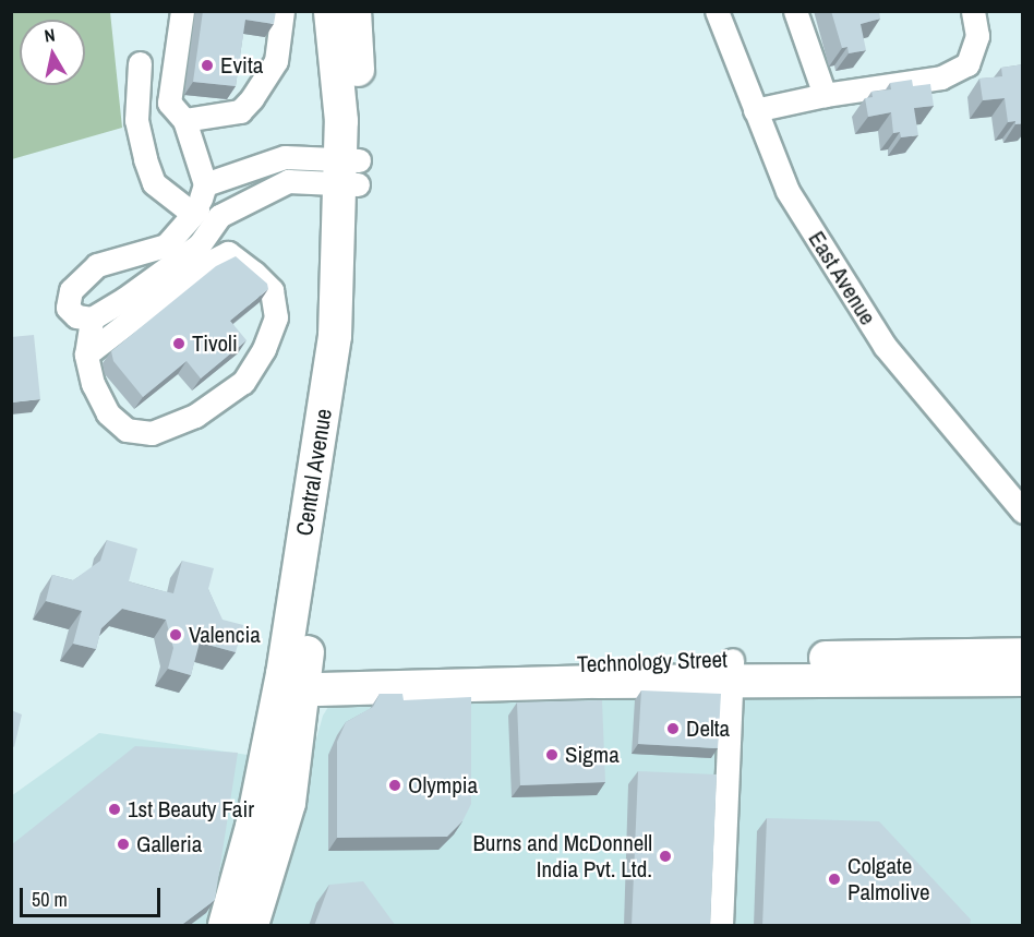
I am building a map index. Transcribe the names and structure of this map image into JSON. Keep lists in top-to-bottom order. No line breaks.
{"streets":{"main road":["Central Avenue","Technology Street"],"street":["East Avenue"]},"crossings":[["Central Avenue","Technology Street"]],"places":["Evita","Tivoli","Valencia","Delta","Sigma","Olympia","1st Beauty Fair","Galleria","Burns and McDonnell India Pvt. Ltd.","Colgate Palmolive"],"scale_bar":"50 m","north":"top"}
